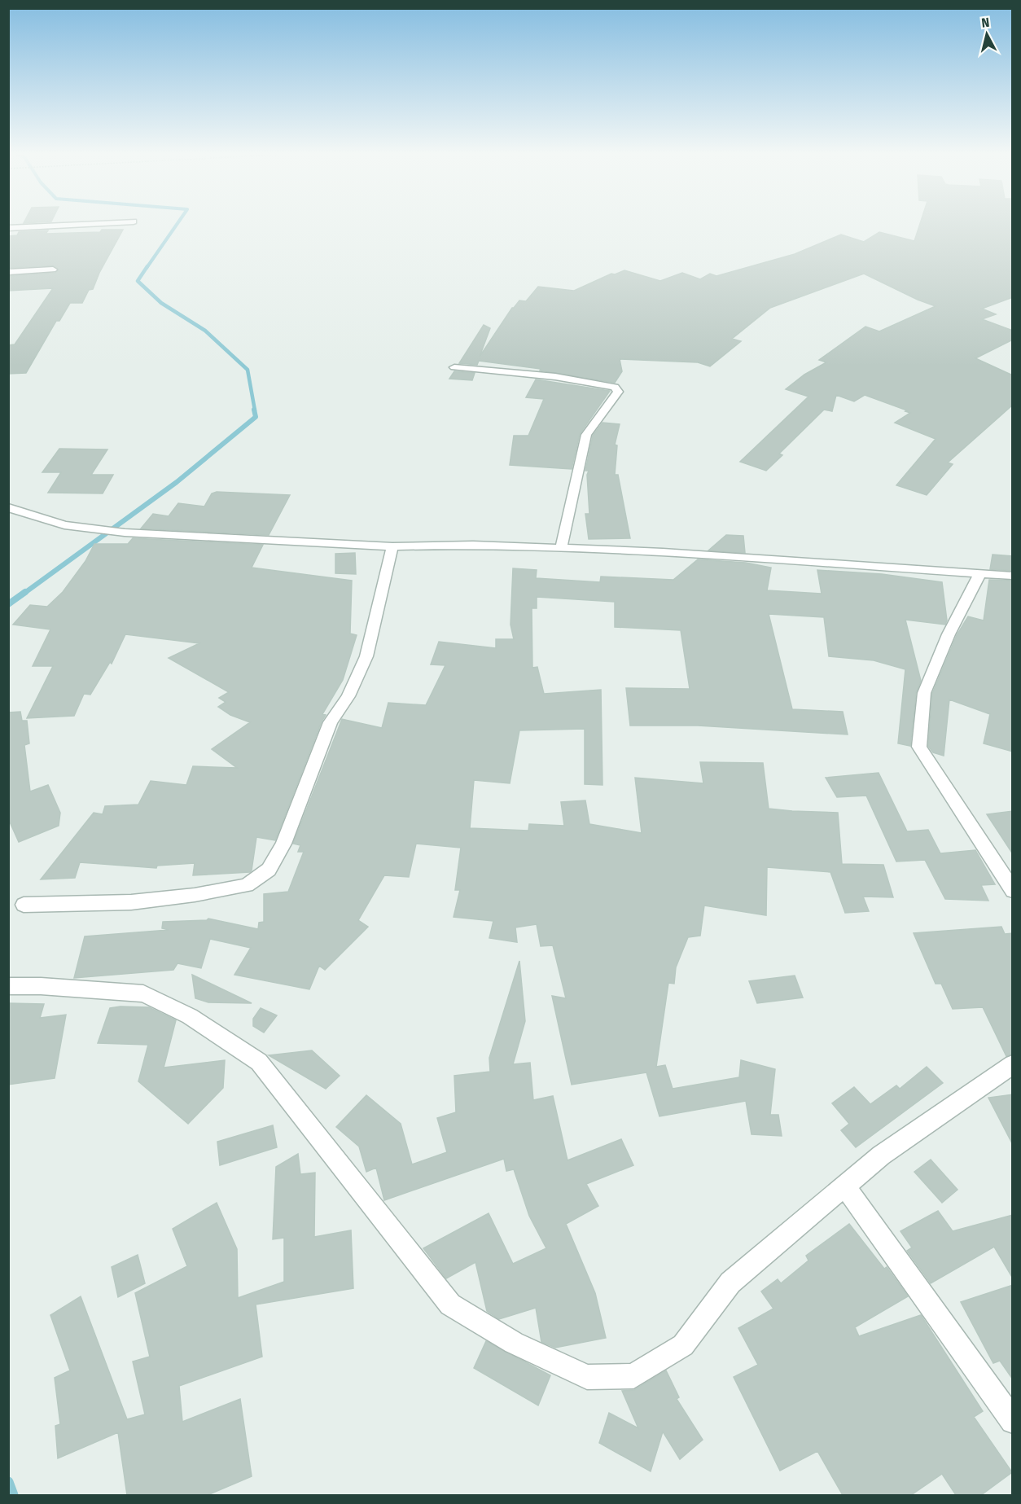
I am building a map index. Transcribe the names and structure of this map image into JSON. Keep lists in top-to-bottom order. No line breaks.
{"north":"top"}
